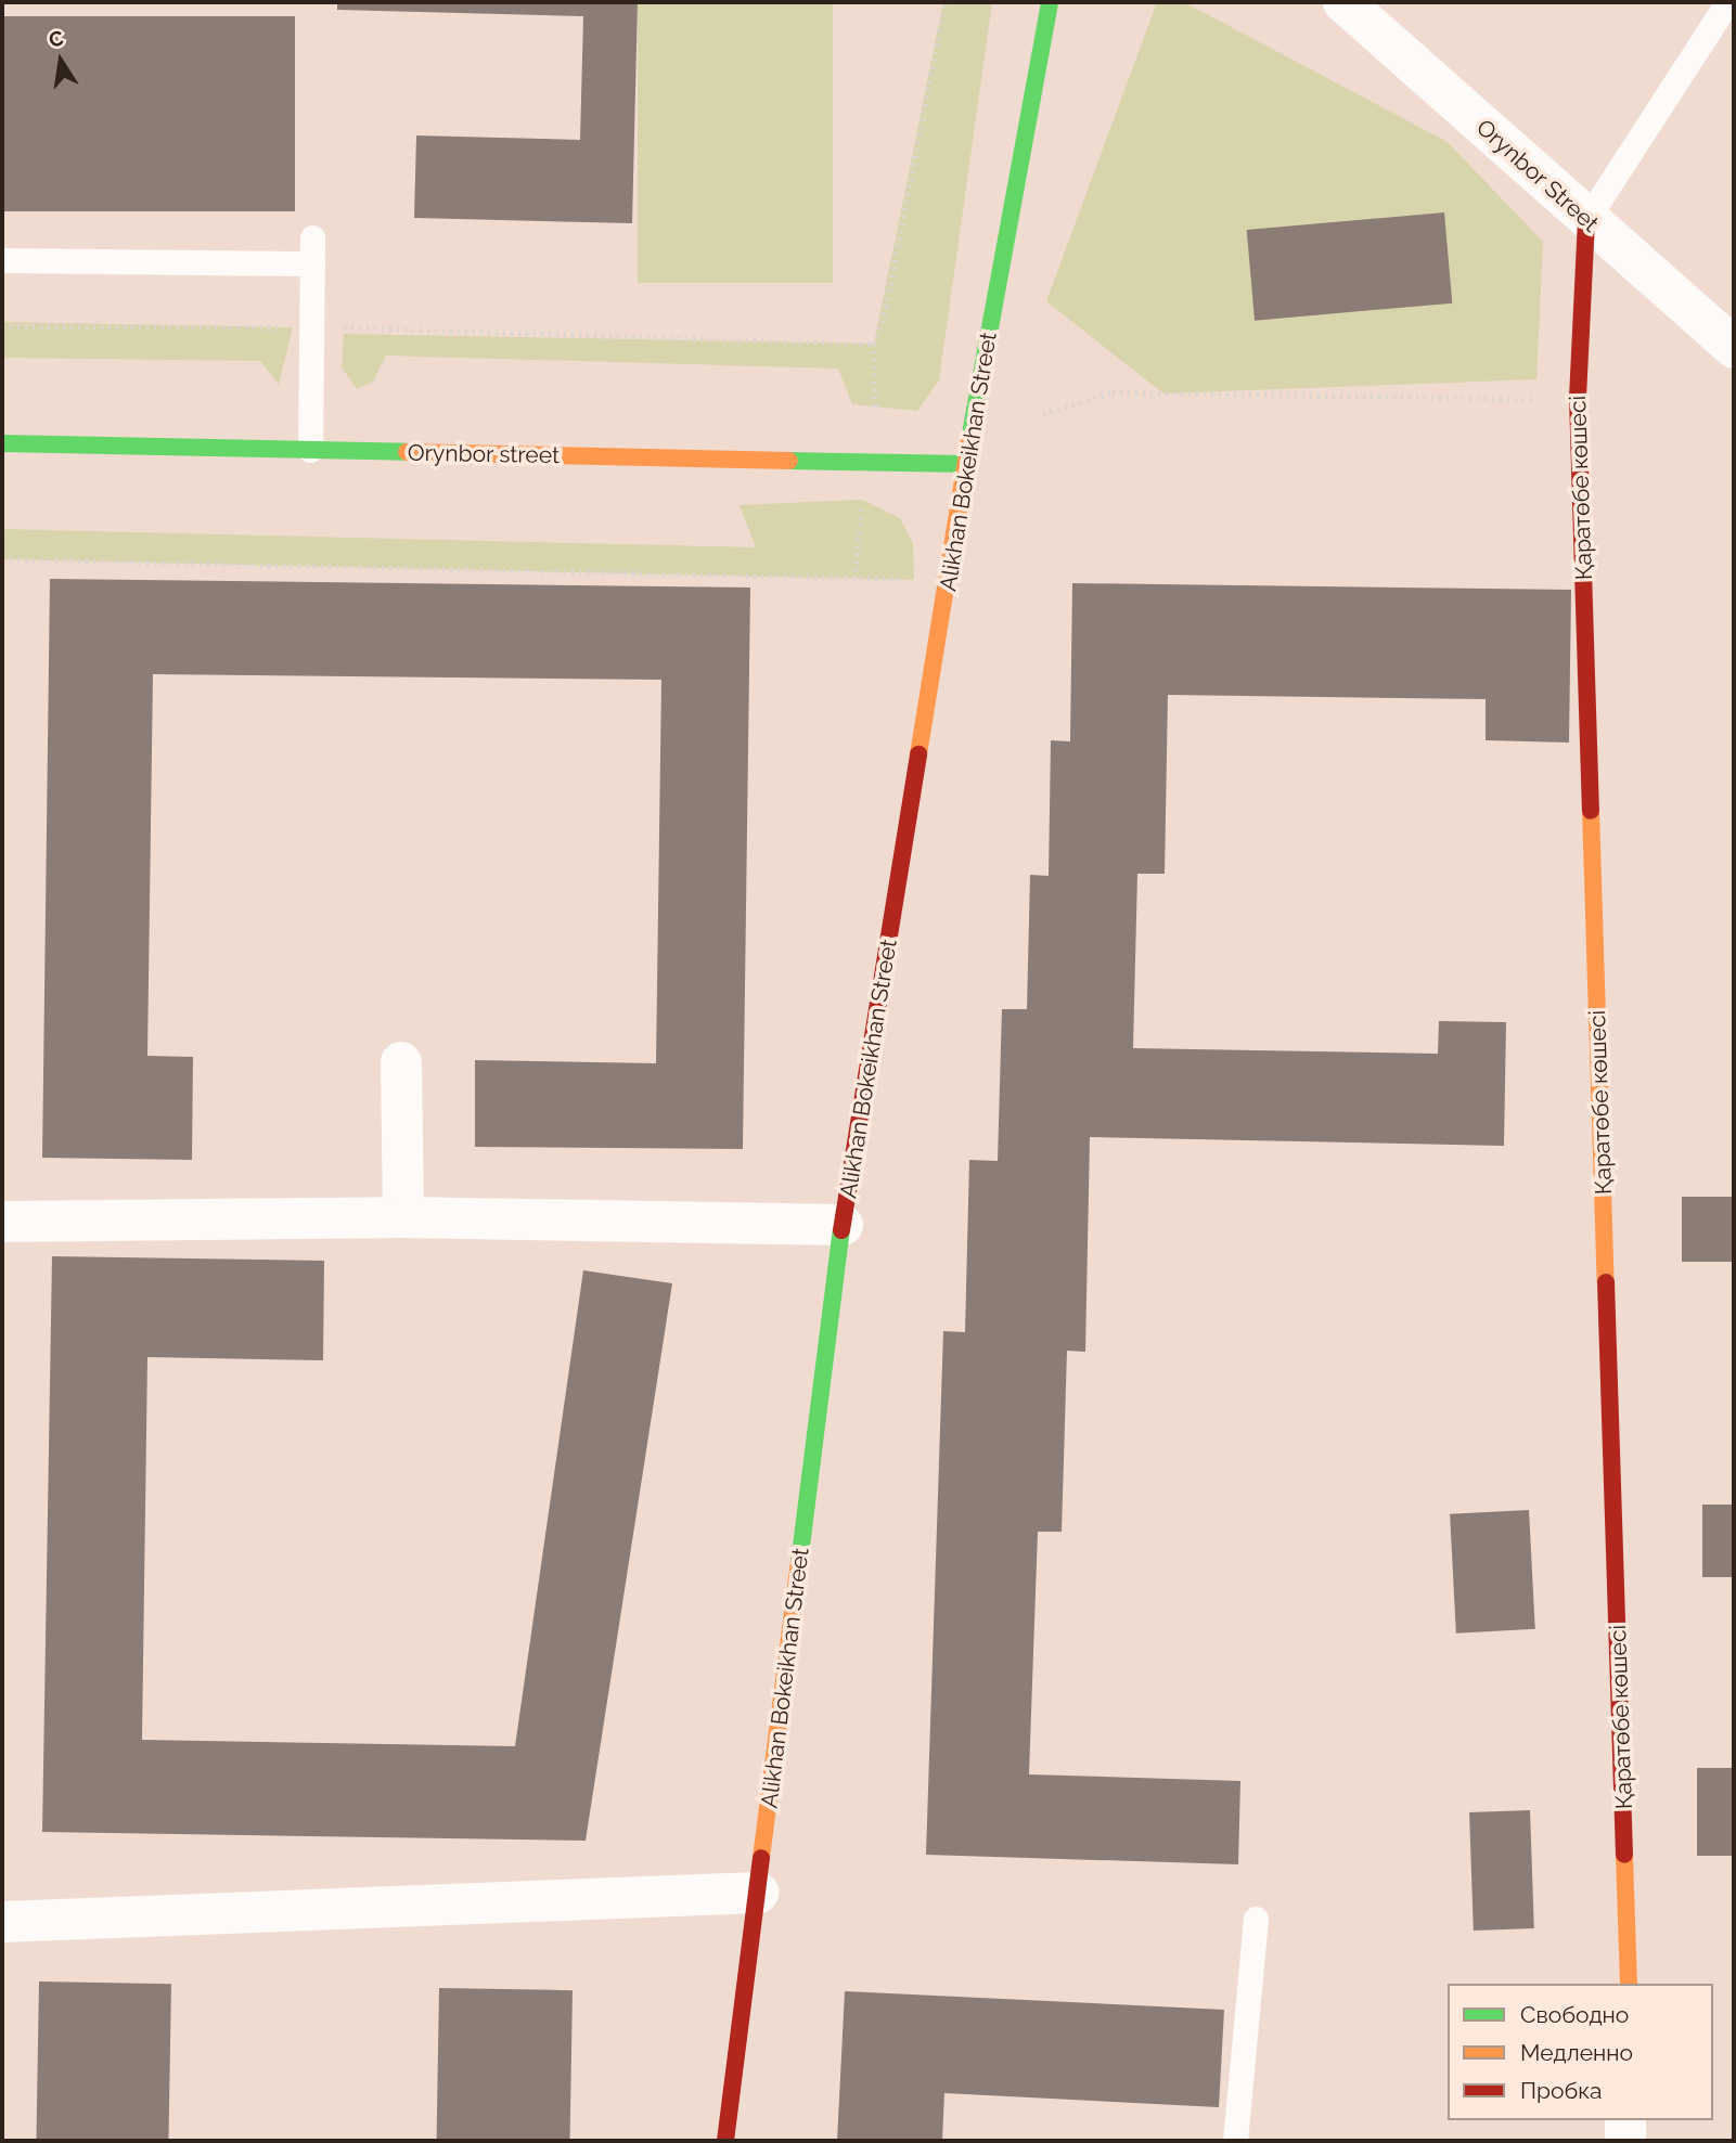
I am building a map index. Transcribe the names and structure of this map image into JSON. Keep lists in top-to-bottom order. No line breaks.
{"streets":{"street":["Orynbor Street","Orynbor street","Alikhan Bokeikhan Street","Қаратөбе көшесі"]},"crossings":[["Orynbor Street","Қаратөбе көшесі"],["Orynbor street","Alikhan Bokeikhan Street"]],"legend":["Свободно","Медленно","Пробка"],"north":"top"}
